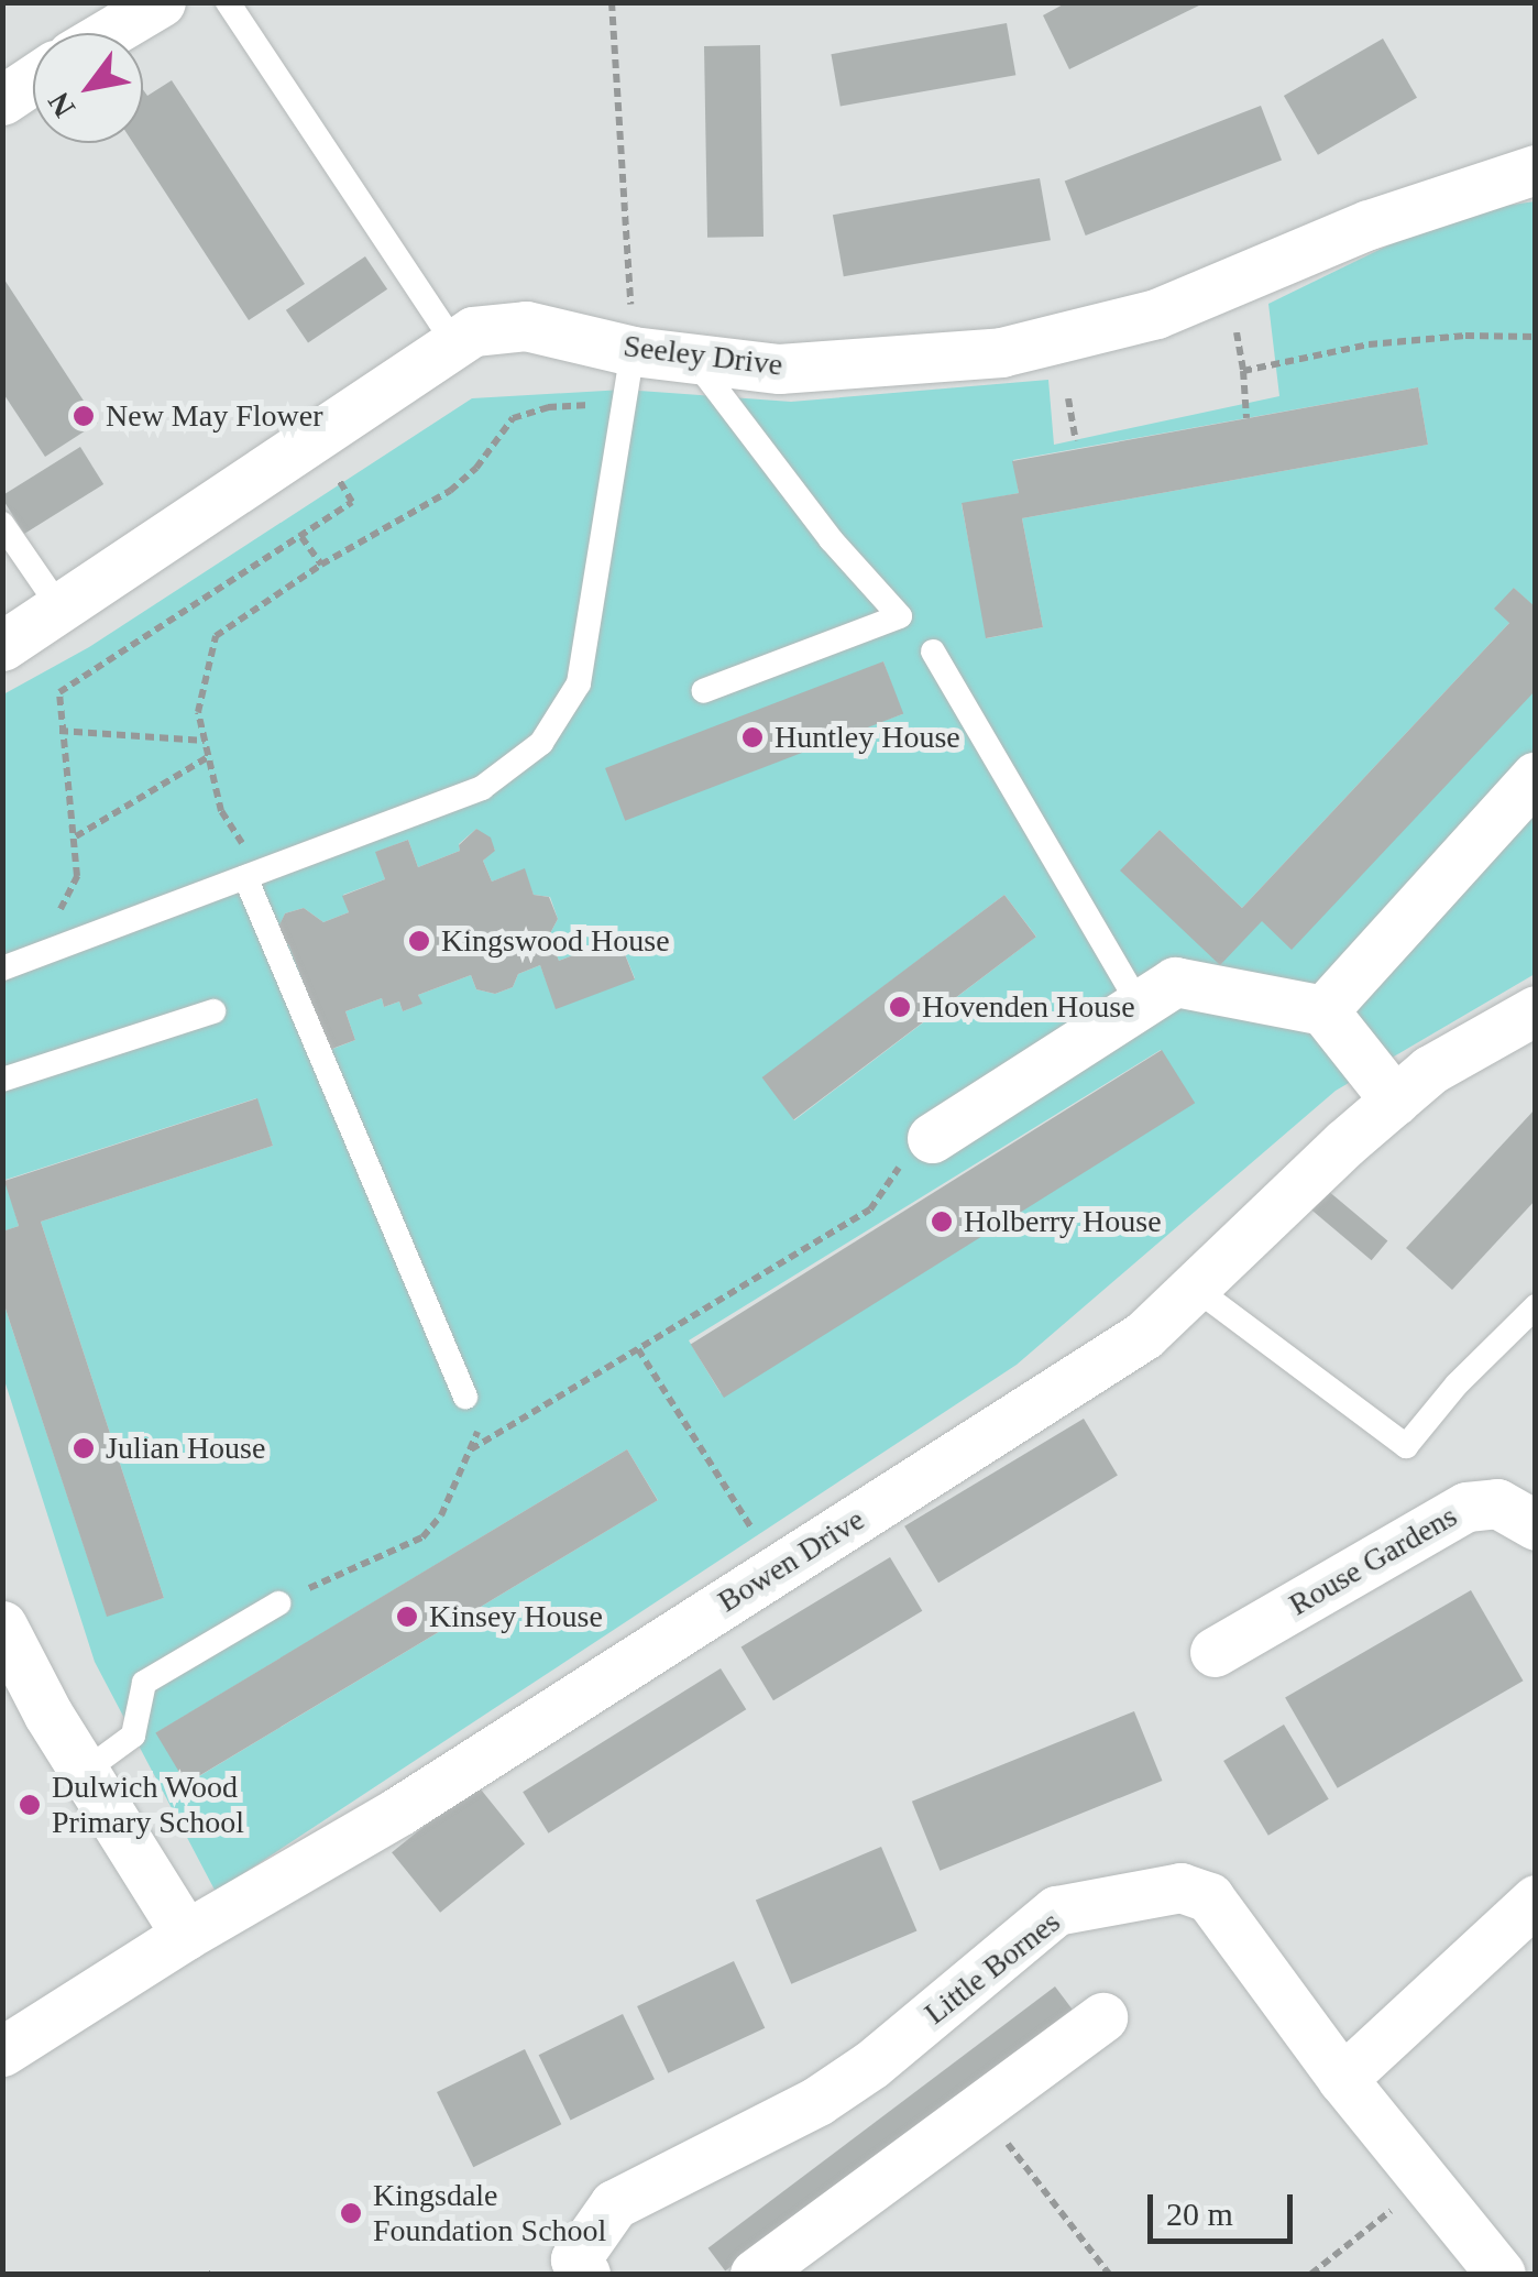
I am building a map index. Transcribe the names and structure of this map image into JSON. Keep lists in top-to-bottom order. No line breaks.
{"streets":{"street":["Seeley Drive","Bowen Drive","Rouse Gardens","Little Bornes"]},"places":["New May Flower","Huntley House","Kingswood House","Hovenden House","Holberry House","Julian House","Kinsey House","Dulwich Wood Primary School","Kingsdale Foundation School"],"scale_bar":"20 m","north":"bottom left"}
